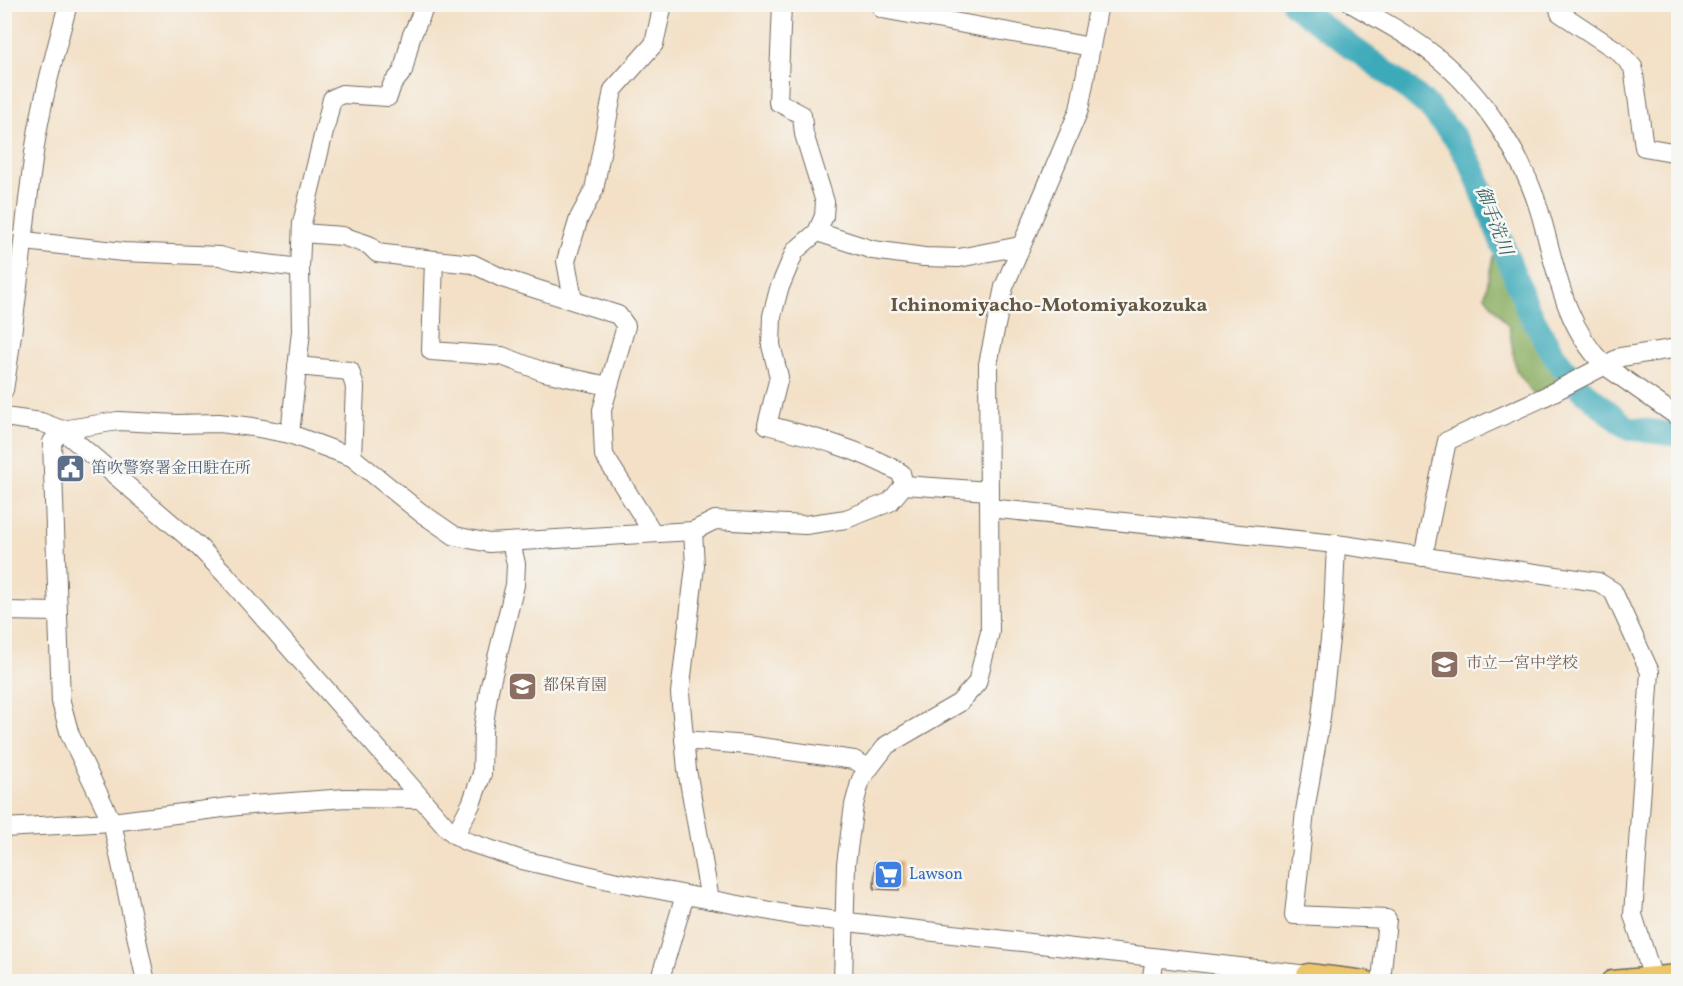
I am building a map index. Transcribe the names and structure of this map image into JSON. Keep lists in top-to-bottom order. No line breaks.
{"districts":["Ichinomiyacho-Motomiyakozuka"],"water":["御手洗川"],"places":{"public building":["笛吹警察署金田駐在所"],"school or university":["市立一宮中学校","都保育園"],"supermarket":["Lawson"]}}
